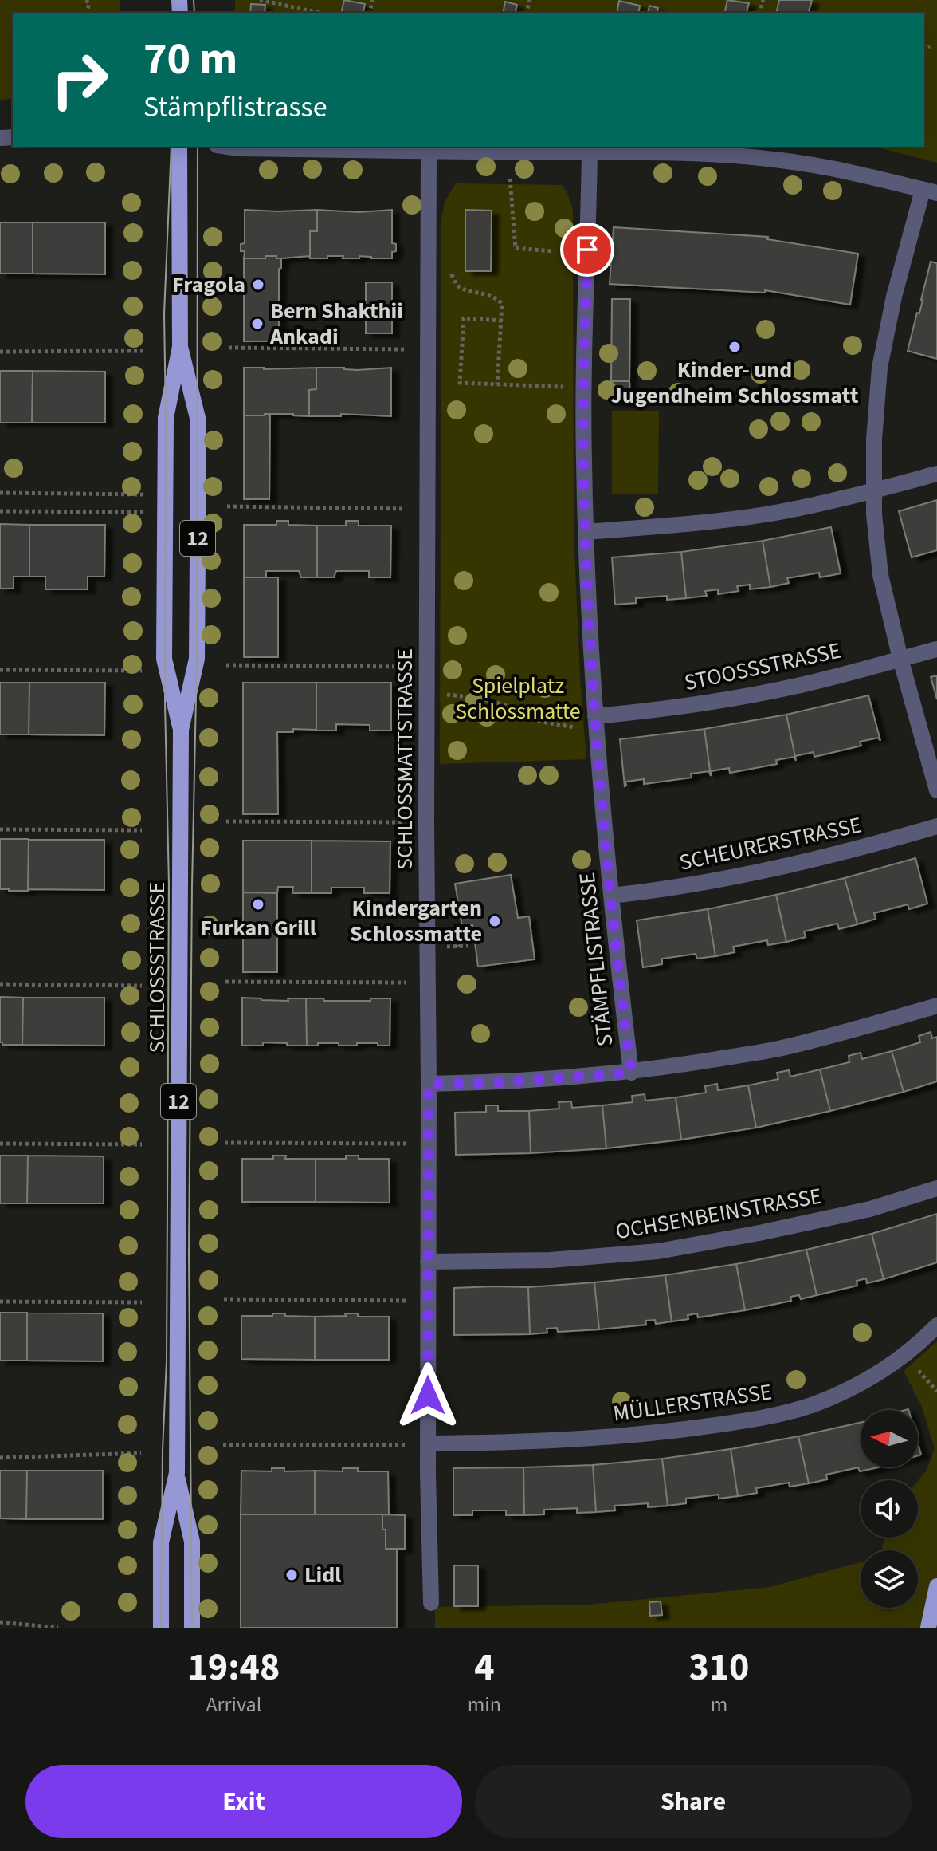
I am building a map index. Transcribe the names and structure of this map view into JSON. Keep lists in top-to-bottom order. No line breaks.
{"streets":{"main road":["12","SCHLOSSSTRASSE"],"street":["STOOSSSTRASSE","SCHLOSSMATTSTRASSE","SCHEURERSTRASSE","STÄMPFLISTRASSE","OCHSENBEINSTRASSE","MÜLLERSTRASSE"]},"crossings":[["STOOSSSTRASSE","STÄMPFLISTRASSE"],["SCHLOSSMATTSTRASSE","STÄMPFLISTRASSE"],["SCHLOSSMATTSTRASSE","OCHSENBEINSTRASSE"],["SCHLOSSMATTSTRASSE","MÜLLERSTRASSE"],["SCHEURERSTRASSE","STÄMPFLISTRASSE"]],"parks":["Spielplatz Schlossmatte"],"places":["Fragola","Bern Shakthii Ankadi","Kinder- und Jugendheim Schlossmatt","Furkan Grill","Kindergarten Schlossmatte","Lidl"],"north":"left","page":{"turn":["70 m","Stämpflistrasse"],"eta":["19:48","Arrival","4","min","310","m"],"buttons":["Exit","Share"]}}
